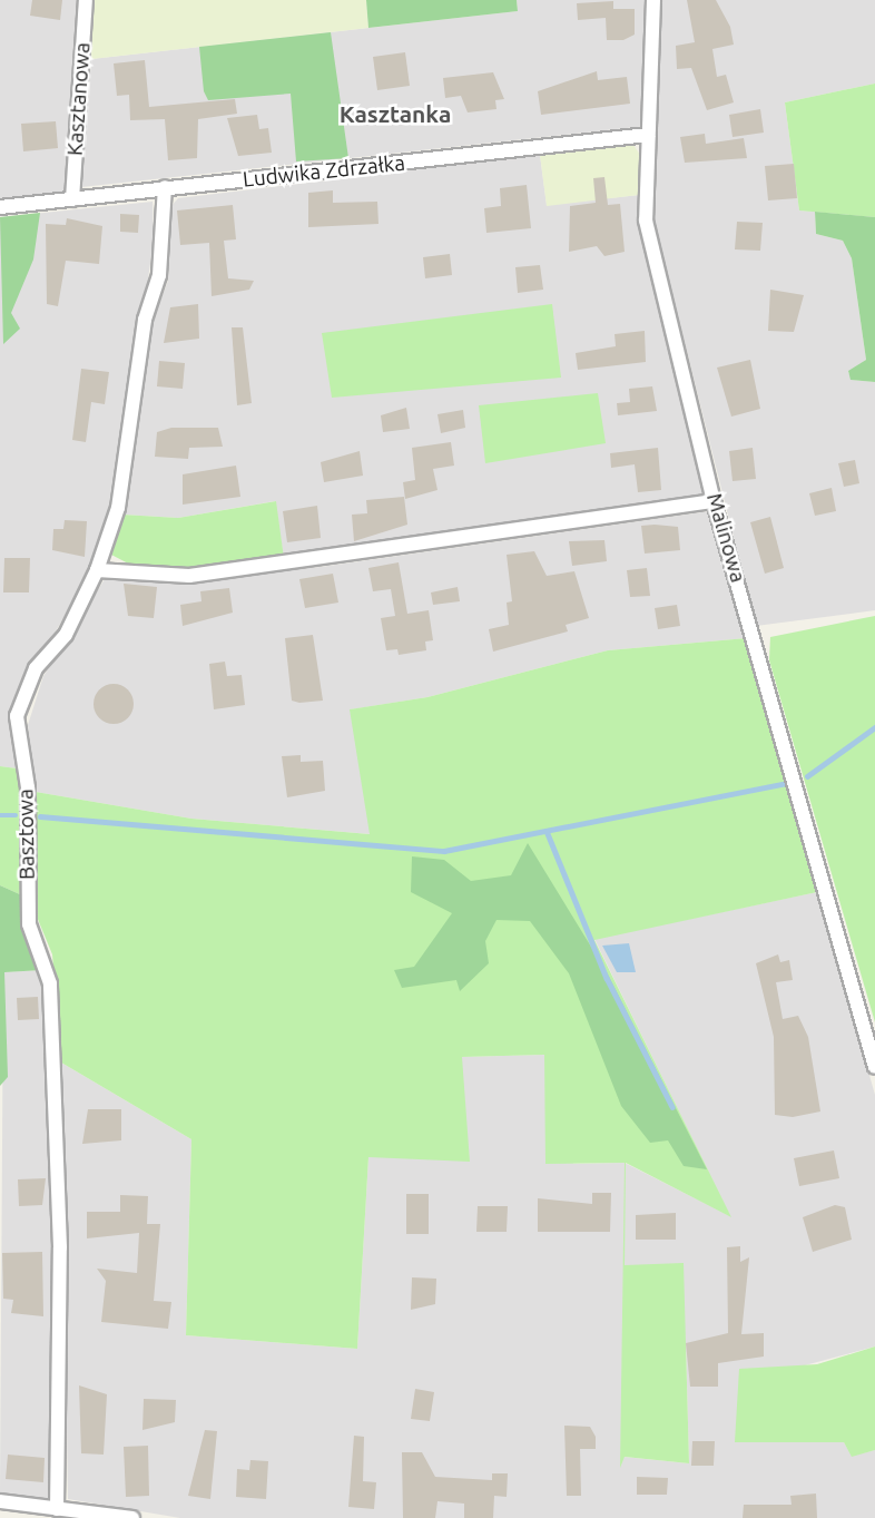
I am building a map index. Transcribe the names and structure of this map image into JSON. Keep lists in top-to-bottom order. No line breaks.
{"streets":{"street":["Kasztanowa","Ludwika Zdrzałka","Malinowa","Basztowa"]},"crossings":[["Kasztanowa","Ludwika Zdrzałka"],["Ludwika Zdrzałka","Malinowa"],["Ludwika Zdrzałka","Basztowa"]],"districts":["Kasztanka"]}
